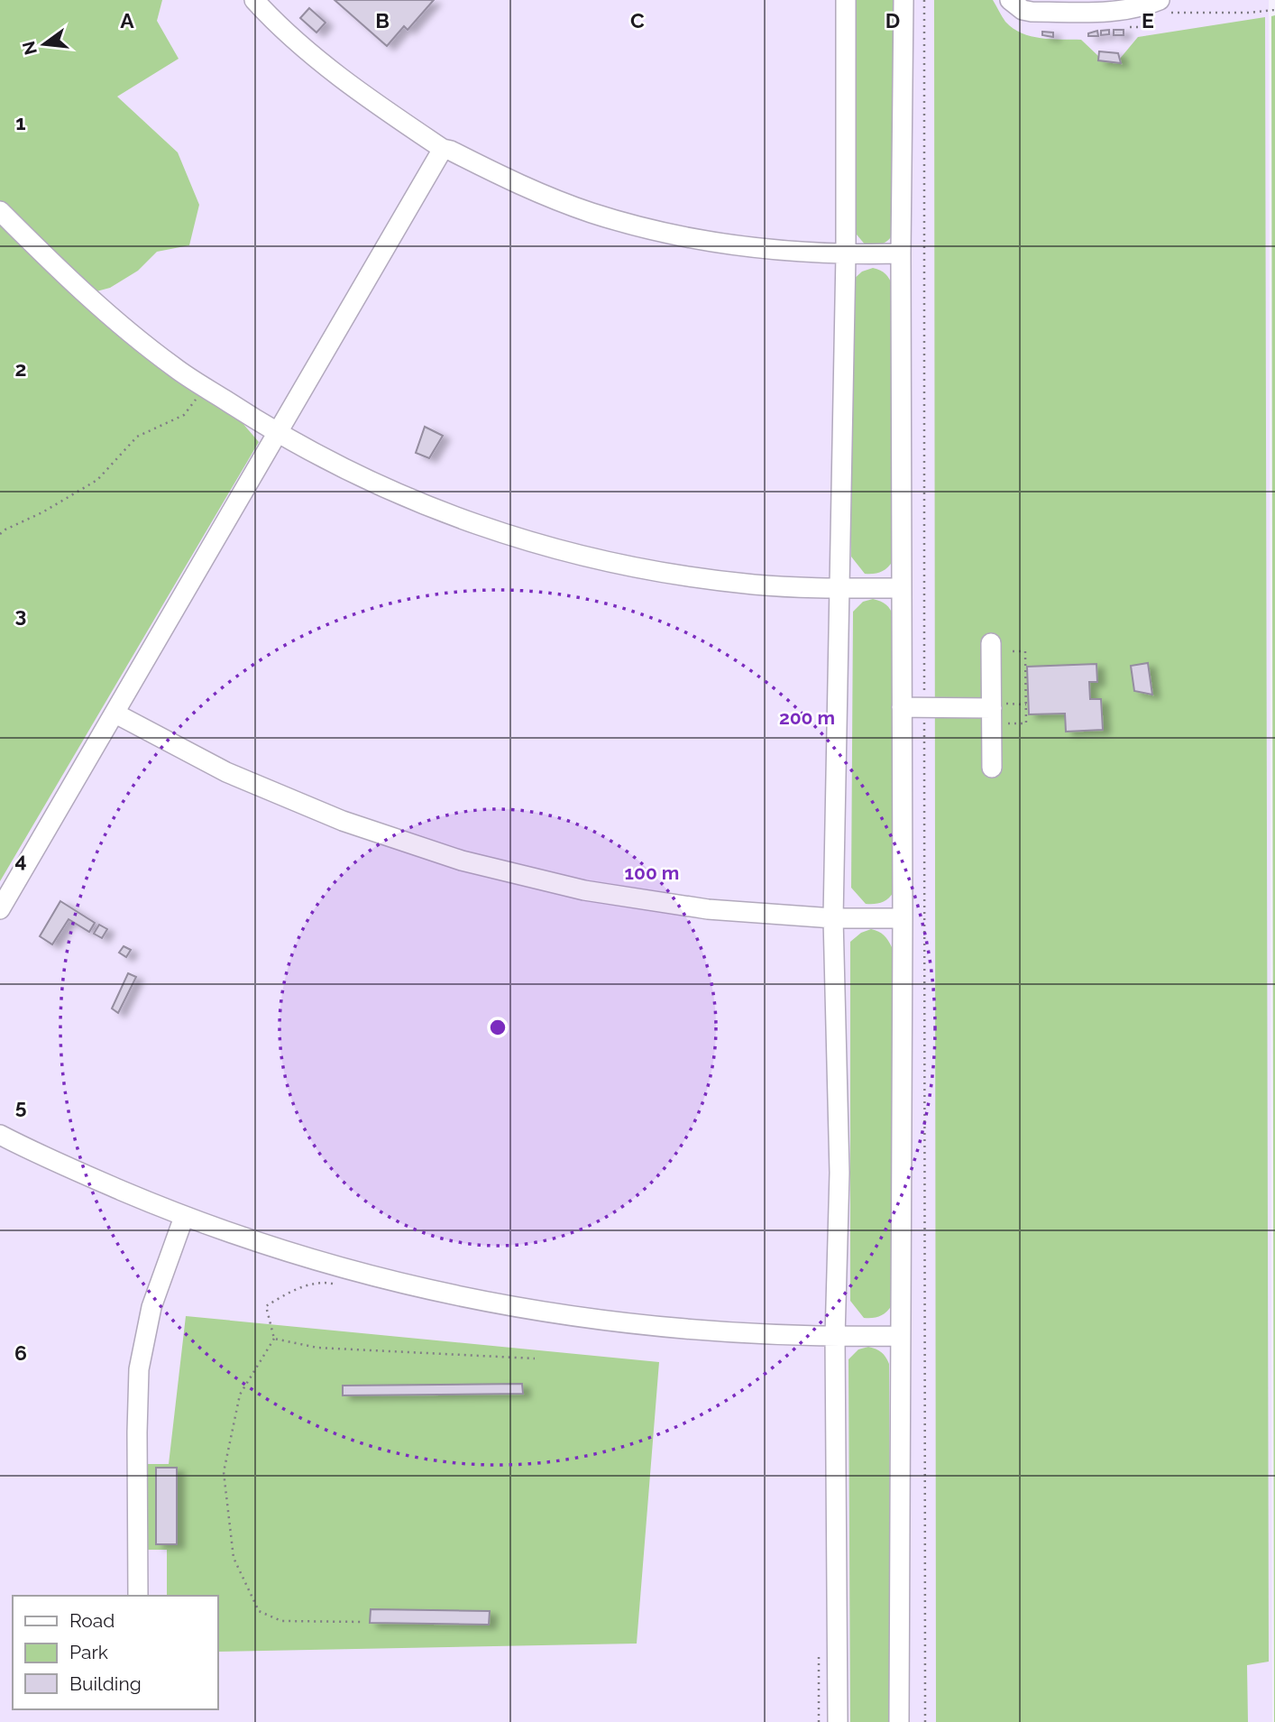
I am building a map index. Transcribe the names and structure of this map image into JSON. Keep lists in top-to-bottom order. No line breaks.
{"legend":["Road","Park","Building"],"north":"left","grid":{"columns":["A","B","C","D","E"],"rows":["1","2","3","4","5","6"]},"rings":["200 m","100 m"]}
